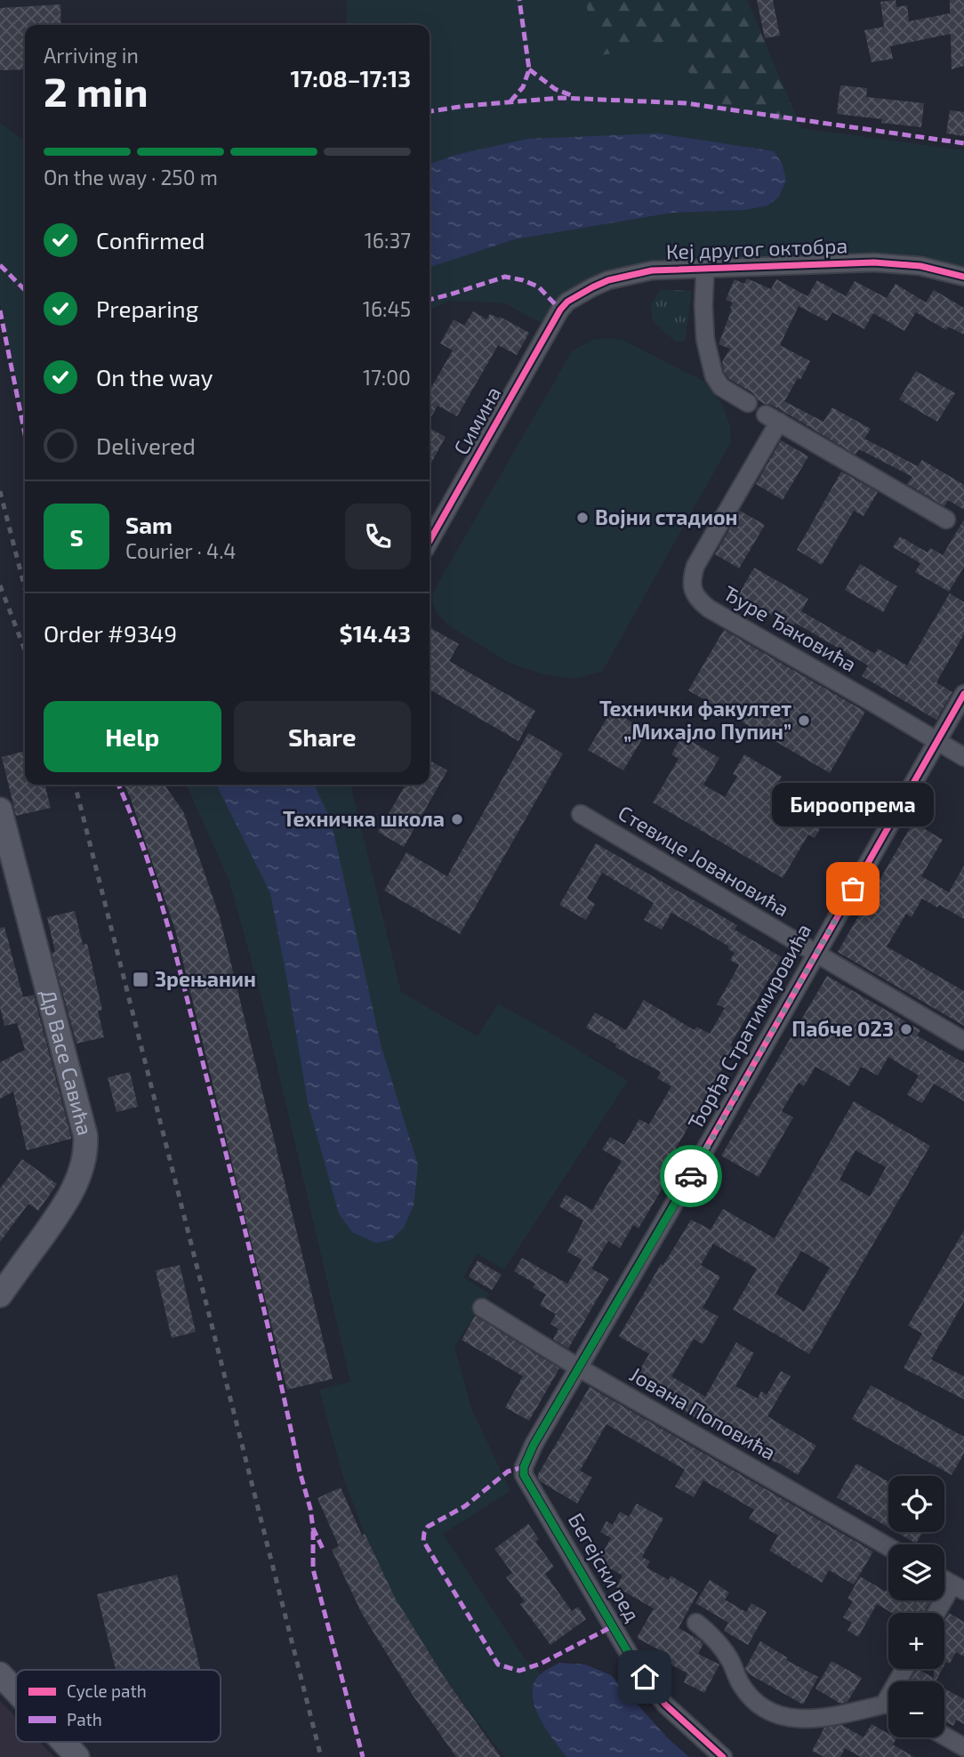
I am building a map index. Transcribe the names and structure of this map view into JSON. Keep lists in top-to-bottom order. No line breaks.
{"streets":{"street":["Кеј другог октобра","Симина","Ђуре Ђаковића","Стевице Јовановића","Ђорђа Стратимировића","Др Васе Савића","Јована Поповића","Бегејски ред"]},"crossings":[["Кеј другог октобра","Симина"],["Ђуре Ђаковића","Ђорђа Стратимировића"],["Стевице Јовановића","Ђорђа Стратимировића"],["Ђорђа Стратимировића","Јована Поповића"],["Ђорђа Стратимировића","Бегејски ред"]],"places":{"other":["Војни стадион","Технички факултет „Михајло Пупин”","Техничка школа","Бироопрема","Пабче 023"],"transit":["Зрењанин"]},"legend":["Cycle path","Path"],"page":{"heading":["2 min","Arriving in","17:08–17:13"],"panel":["Sam","Courier · 4.4","Order #9349","$14.43"],"bar":"On the way · 250 m","list":[["Confirmed","16:37"],["Preparing","16:45"],["On the way","17:00"],"Delivered"],"round":"S","buttons":["Help","Share"],"bubble":"Бироопрема","map_buttons":["+","−"]}}
